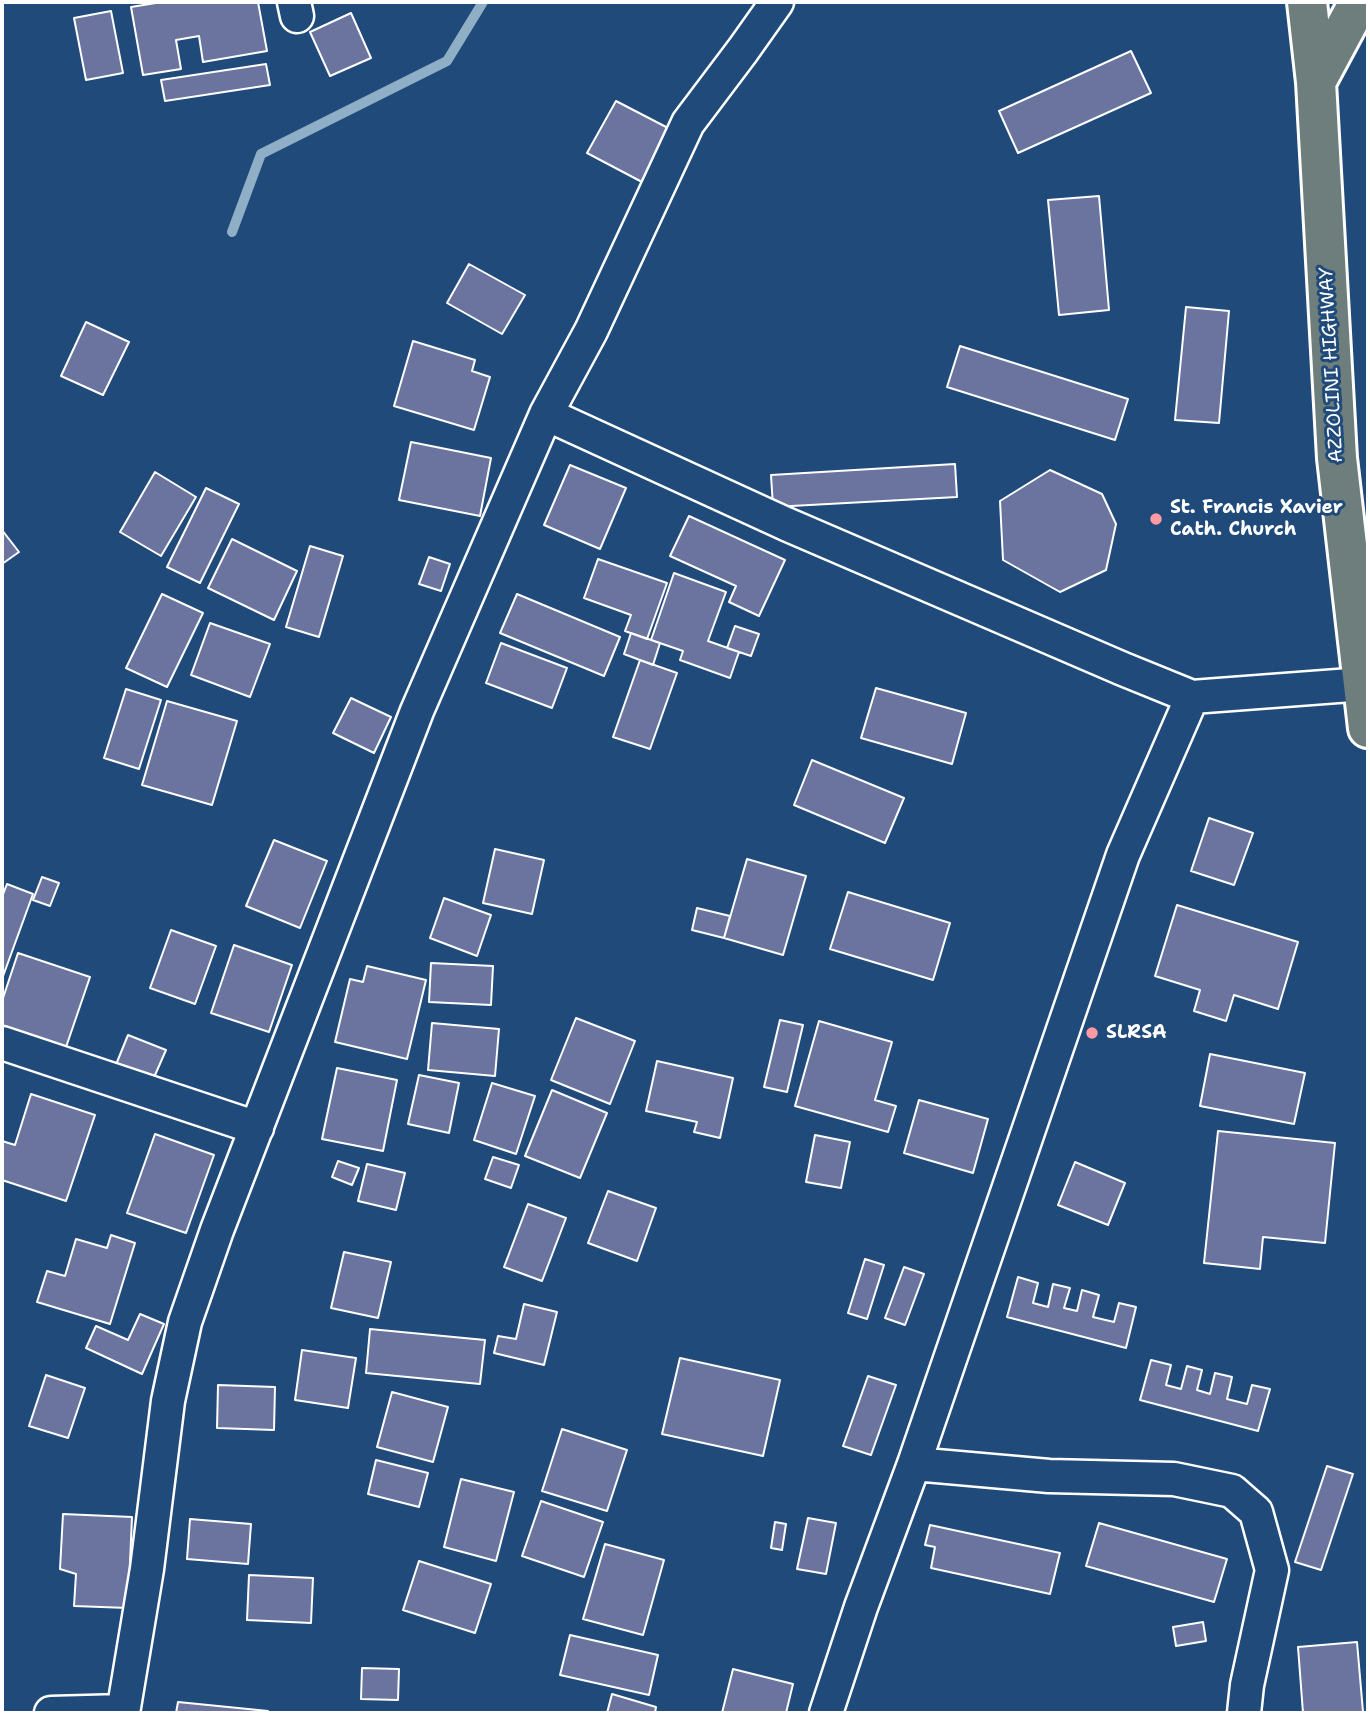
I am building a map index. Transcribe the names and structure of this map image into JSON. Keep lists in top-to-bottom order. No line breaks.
{"streets":{"main road":["AZZOLINI HIGHWAY"]},"places":["St. Francis Xavier Cath. Church","SLRSA"]}
